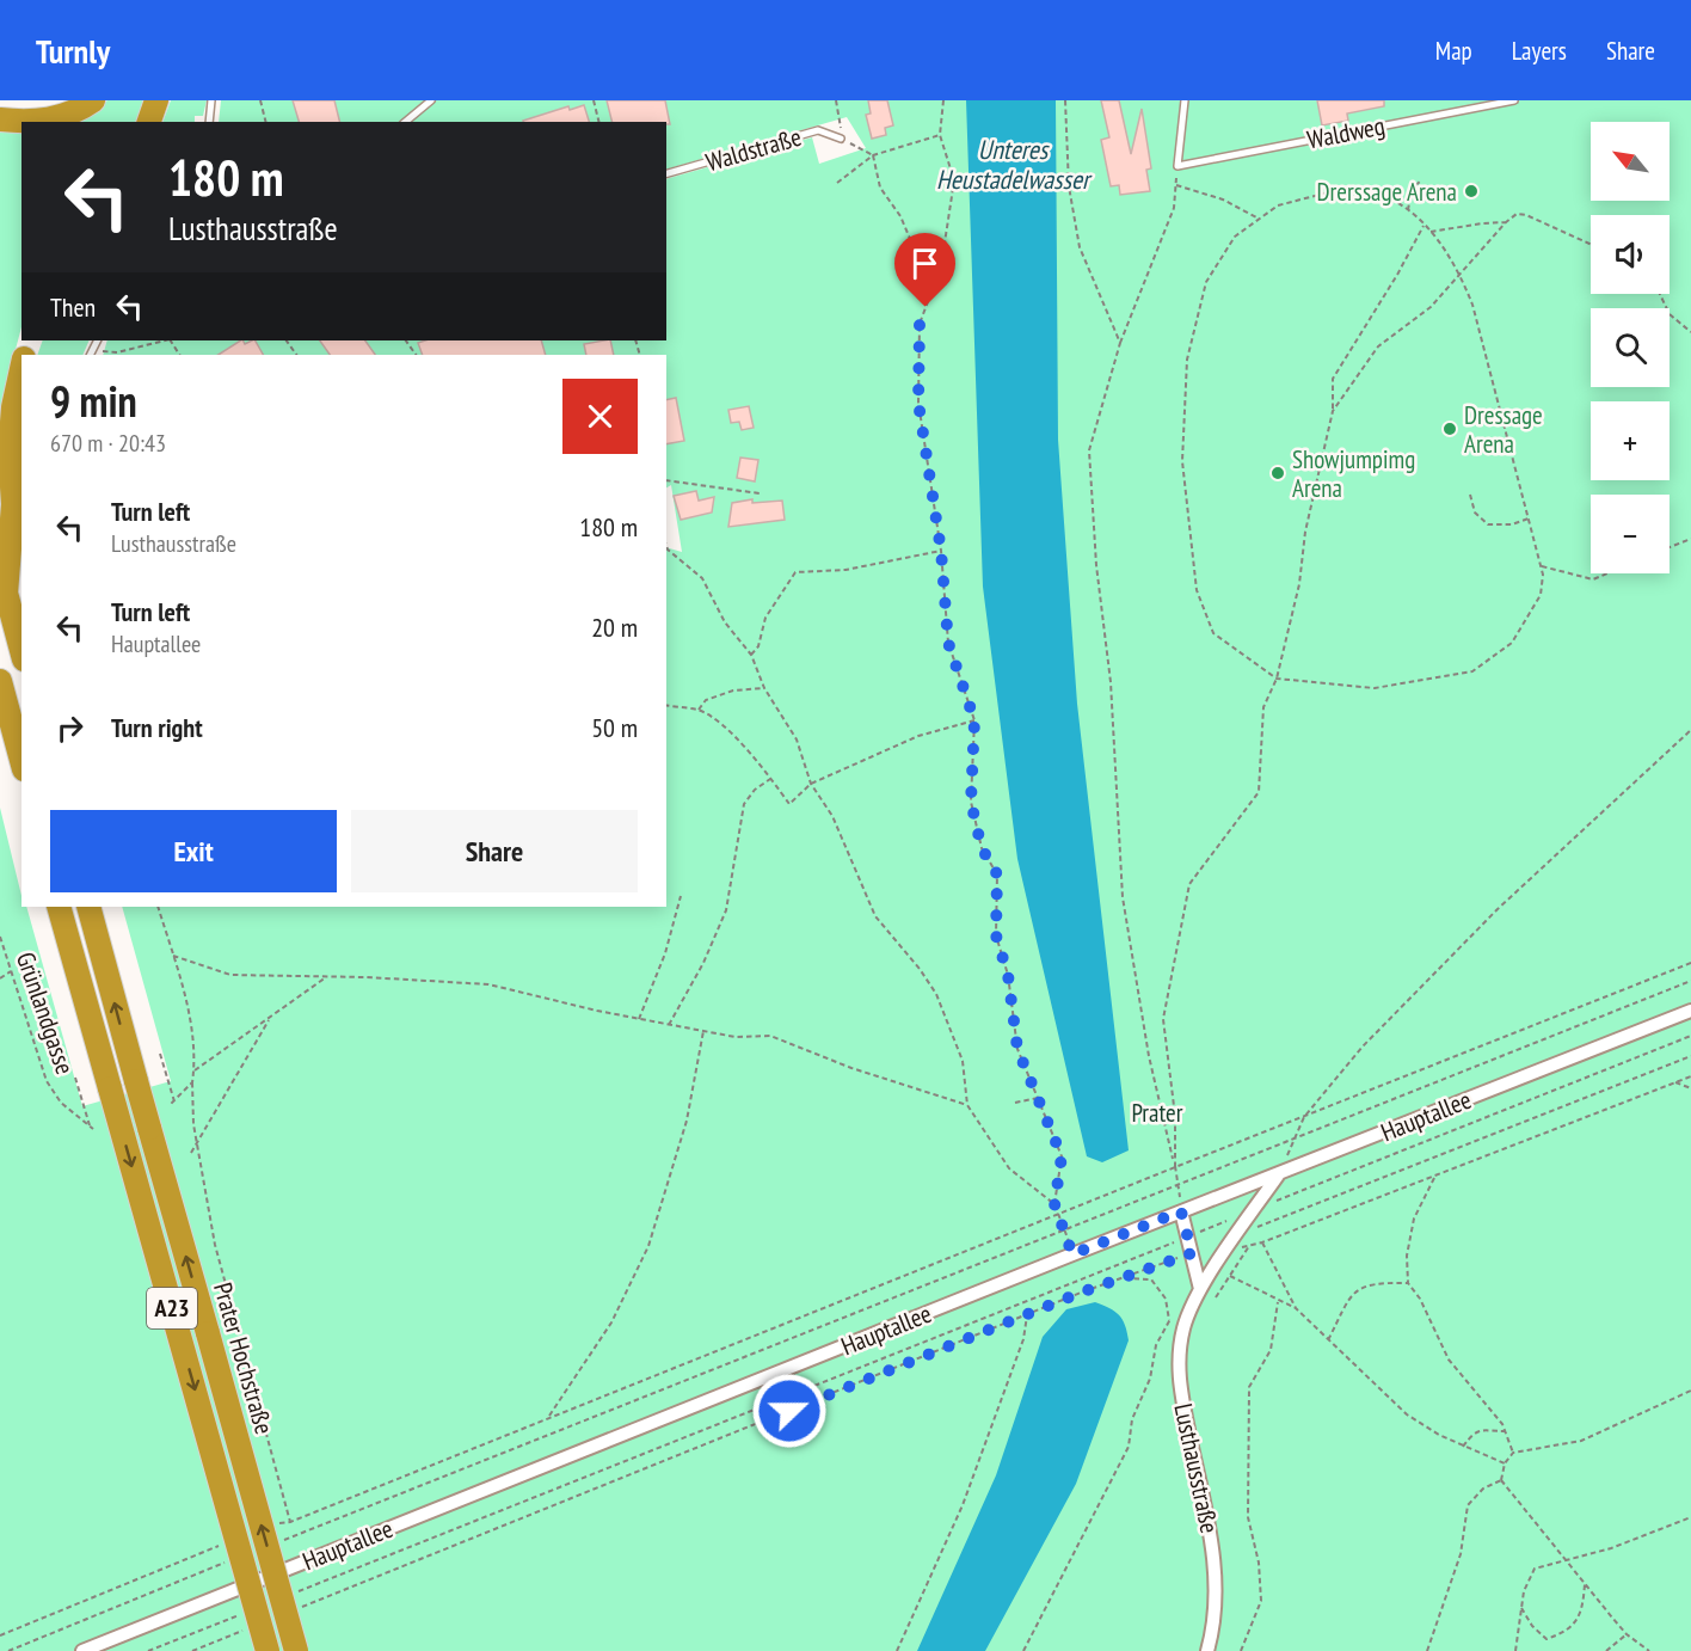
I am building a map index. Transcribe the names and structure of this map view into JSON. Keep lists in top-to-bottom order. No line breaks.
{"streets":{"highway":["A23","Prater Hochstraße"],"street":["Hauptallee","Lusthausstraße"],"lane":["Waldweg","Waldstraße"],"path":["Grünlandgasse"]},"crossings":[["Hauptallee","Lusthausstraße"]],"water":["Unteres Heustadelwasser"],"parks":["Prater"],"places":["Drerssage Arena","Dressage Arena","Showjumpimg Arena"],"north":"top left","page":{"header":"Turnly","nav":["Map","Layers","Share"],"map_buttons":["+","−"],"turn":["180 m","Lusthausstraße"],"then":"Then","heading":["9 min","670 m · 20:43"],"list":[{"name":"Turn left","note":"Lusthausstraße","value":"180 m"},{"name":"Turn left","note":"Hauptallee","value":"20 m"},{"name":"Turn right","value":"50 m"}],"buttons":["Exit","Share"]}}
